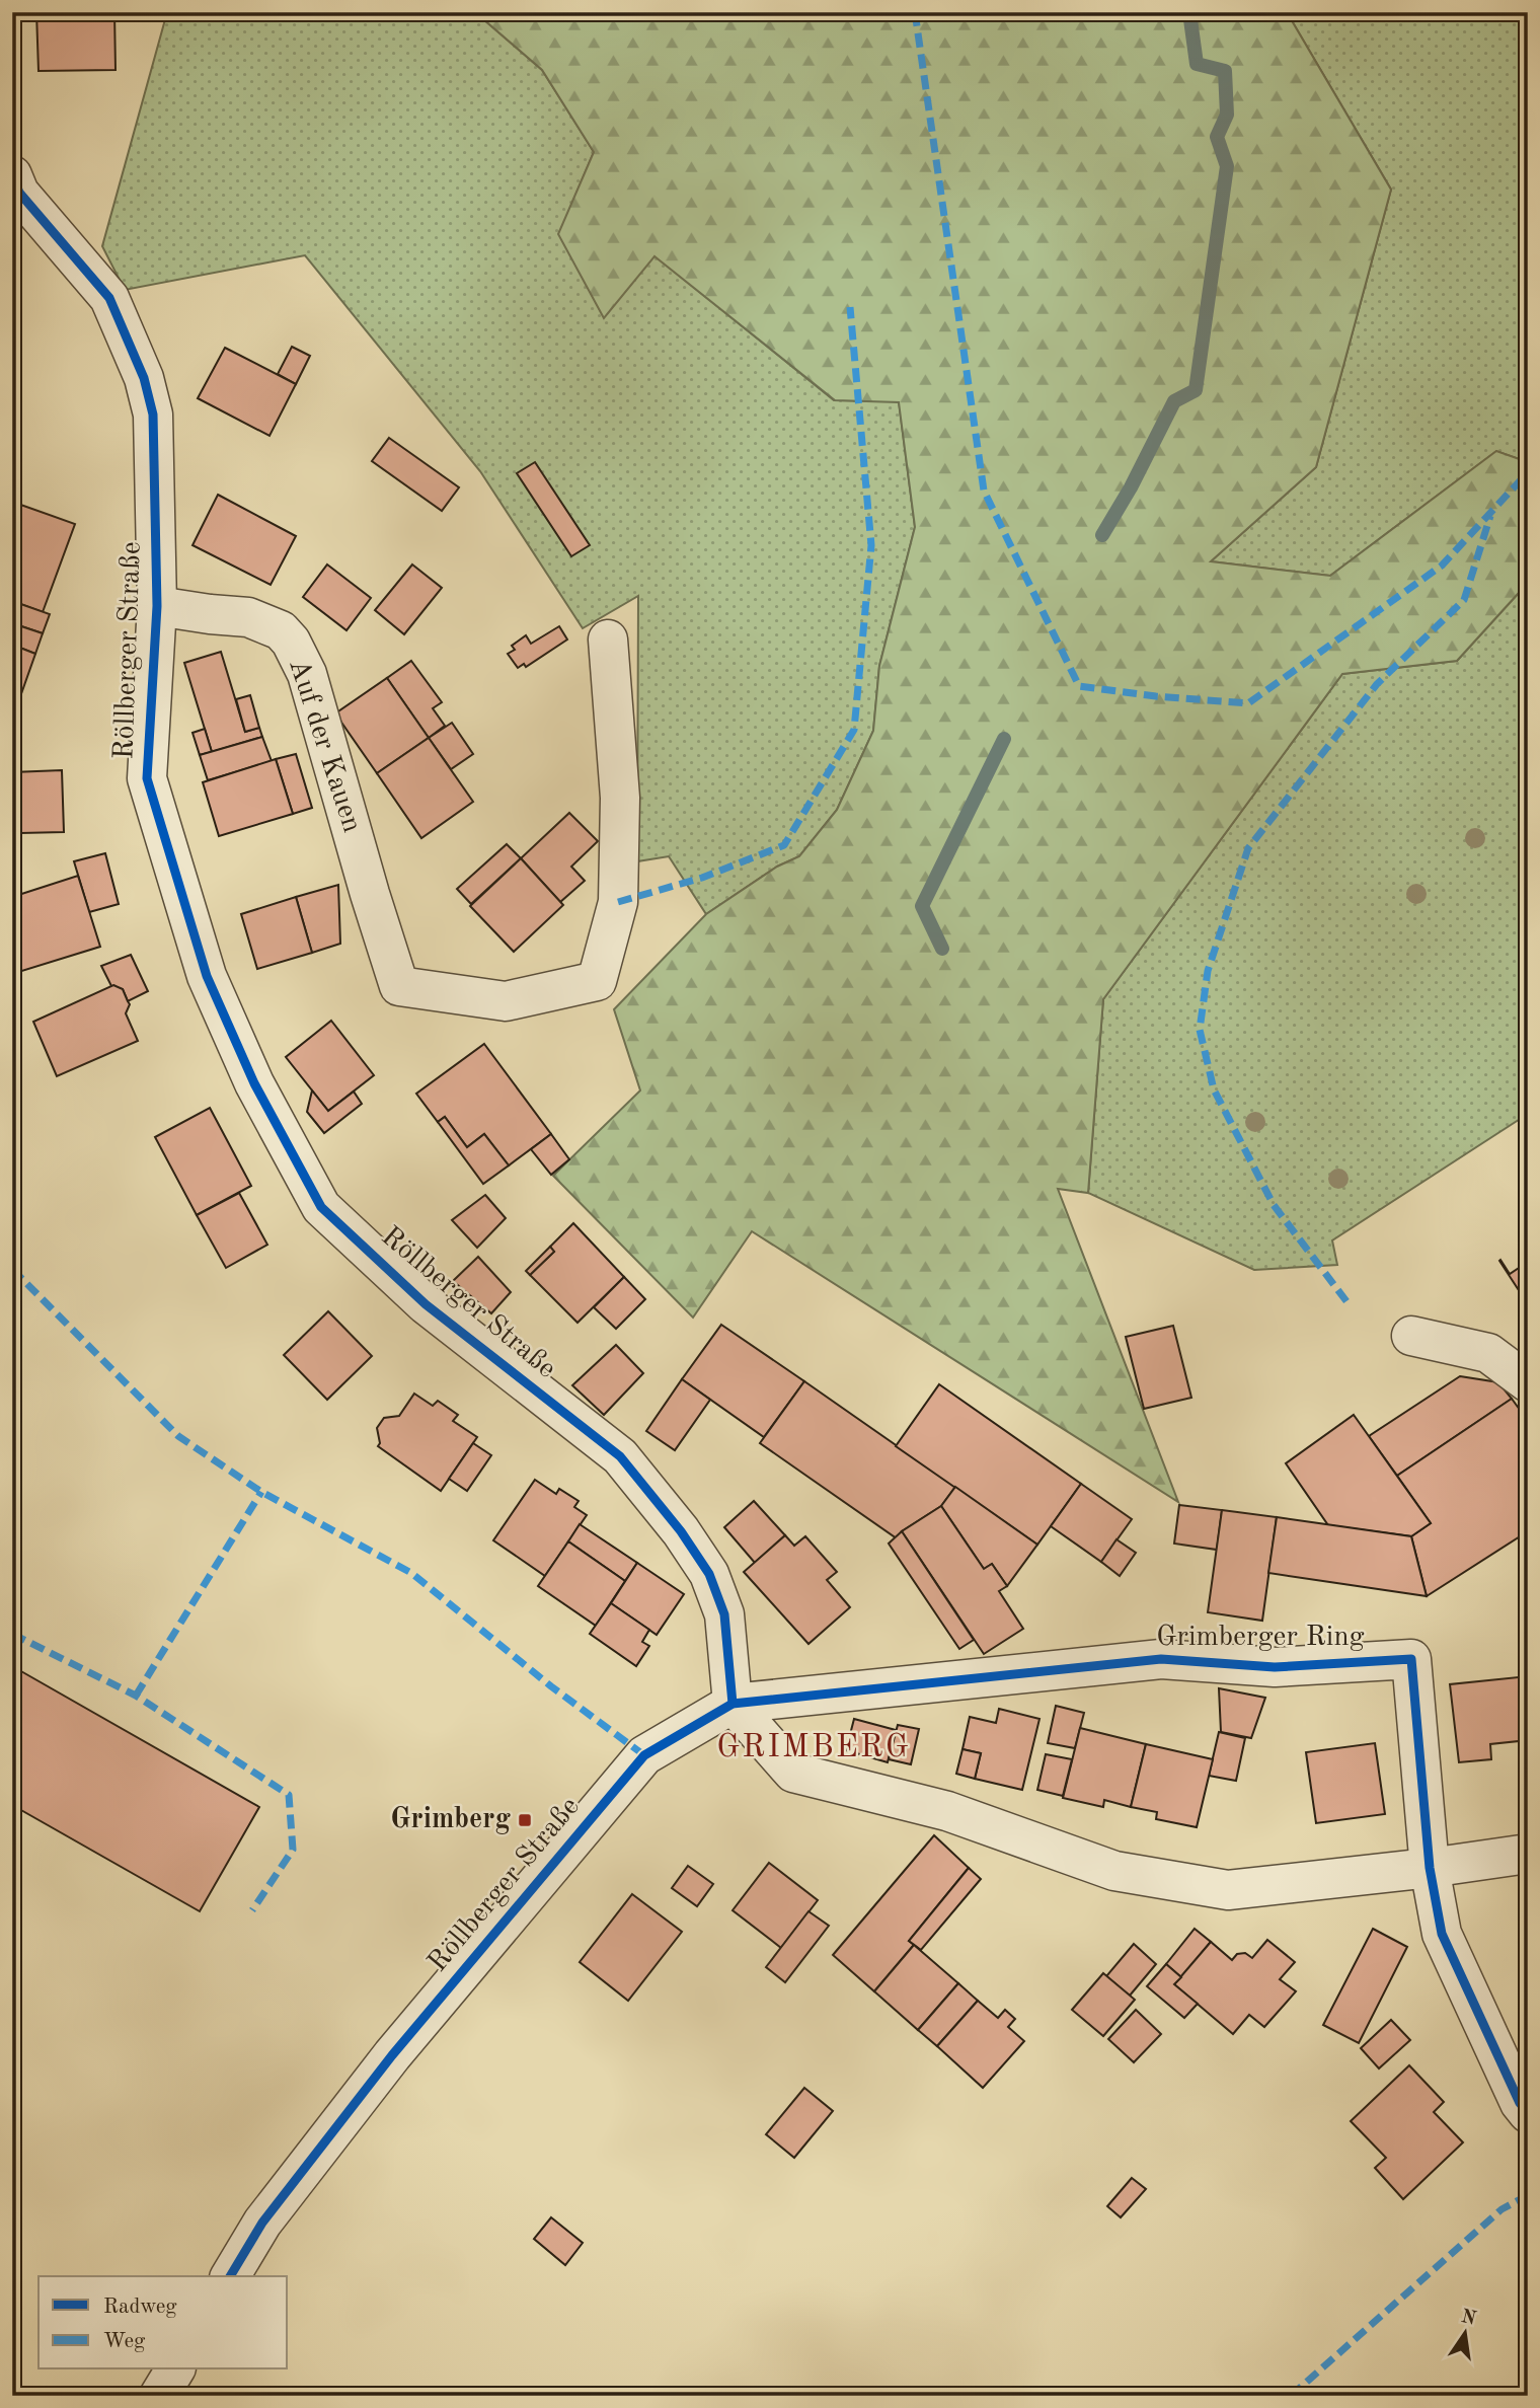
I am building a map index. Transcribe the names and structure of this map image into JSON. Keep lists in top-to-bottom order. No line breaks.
{"streets":{"street":["Röllberger Straße","Auf der Kauen","Grimberger Ring"]},"crossings":[["Röllberger Straße","Auf der Kauen"],["Röllberger Straße","Grimberger Ring"]],"districts":["GRIMBERG"],"places":{"transit":["Grimberg"]},"legend":["Radweg","Weg"],"north":"top"}
